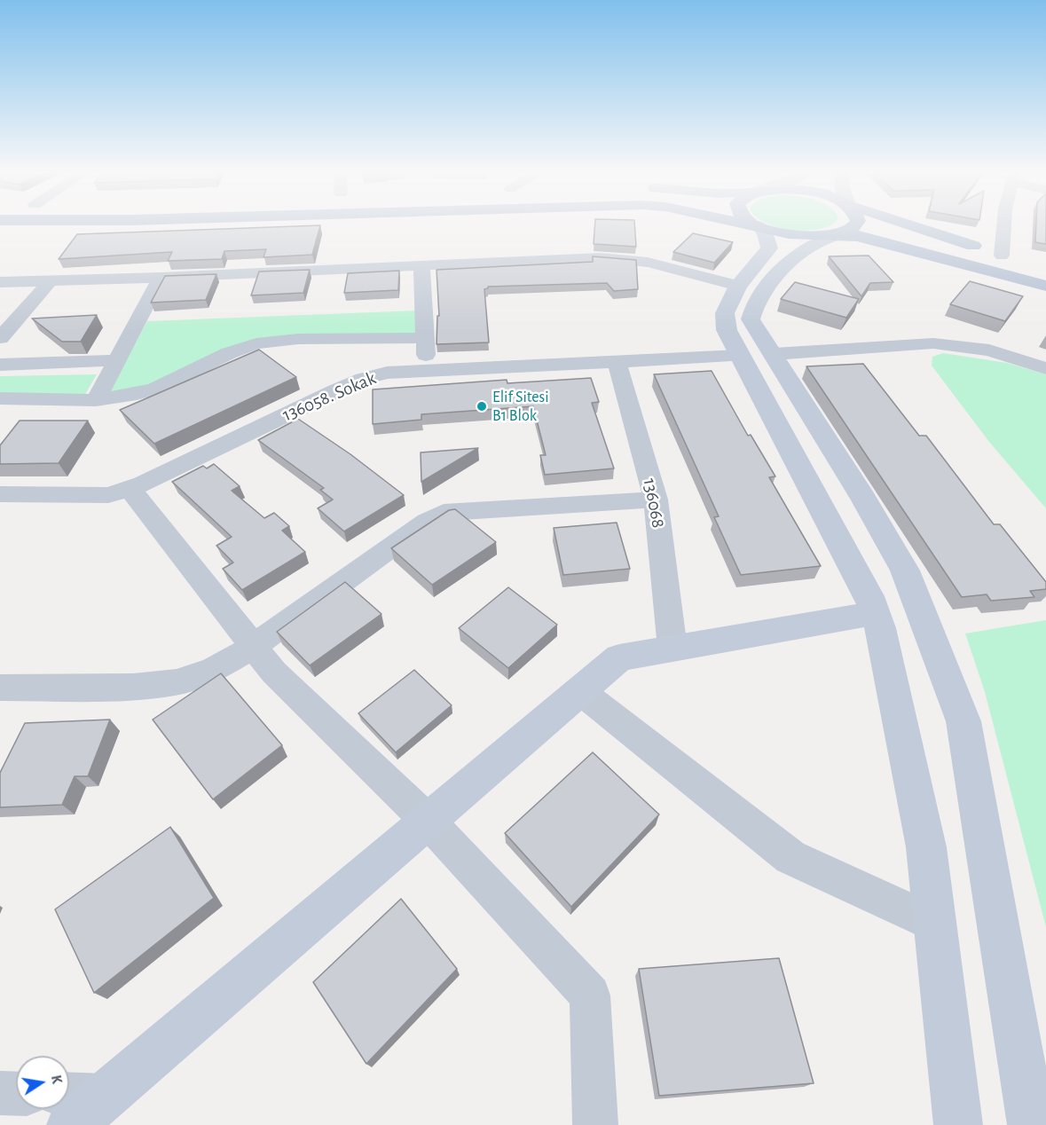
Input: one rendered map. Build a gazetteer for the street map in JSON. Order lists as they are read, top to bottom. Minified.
{"streets":{"street":["136058. Sokak","136068"]},"crossings":[["136058. Sokak","136068"]],"places":["Elif Sitesi B1 Blok"],"north":"right"}
